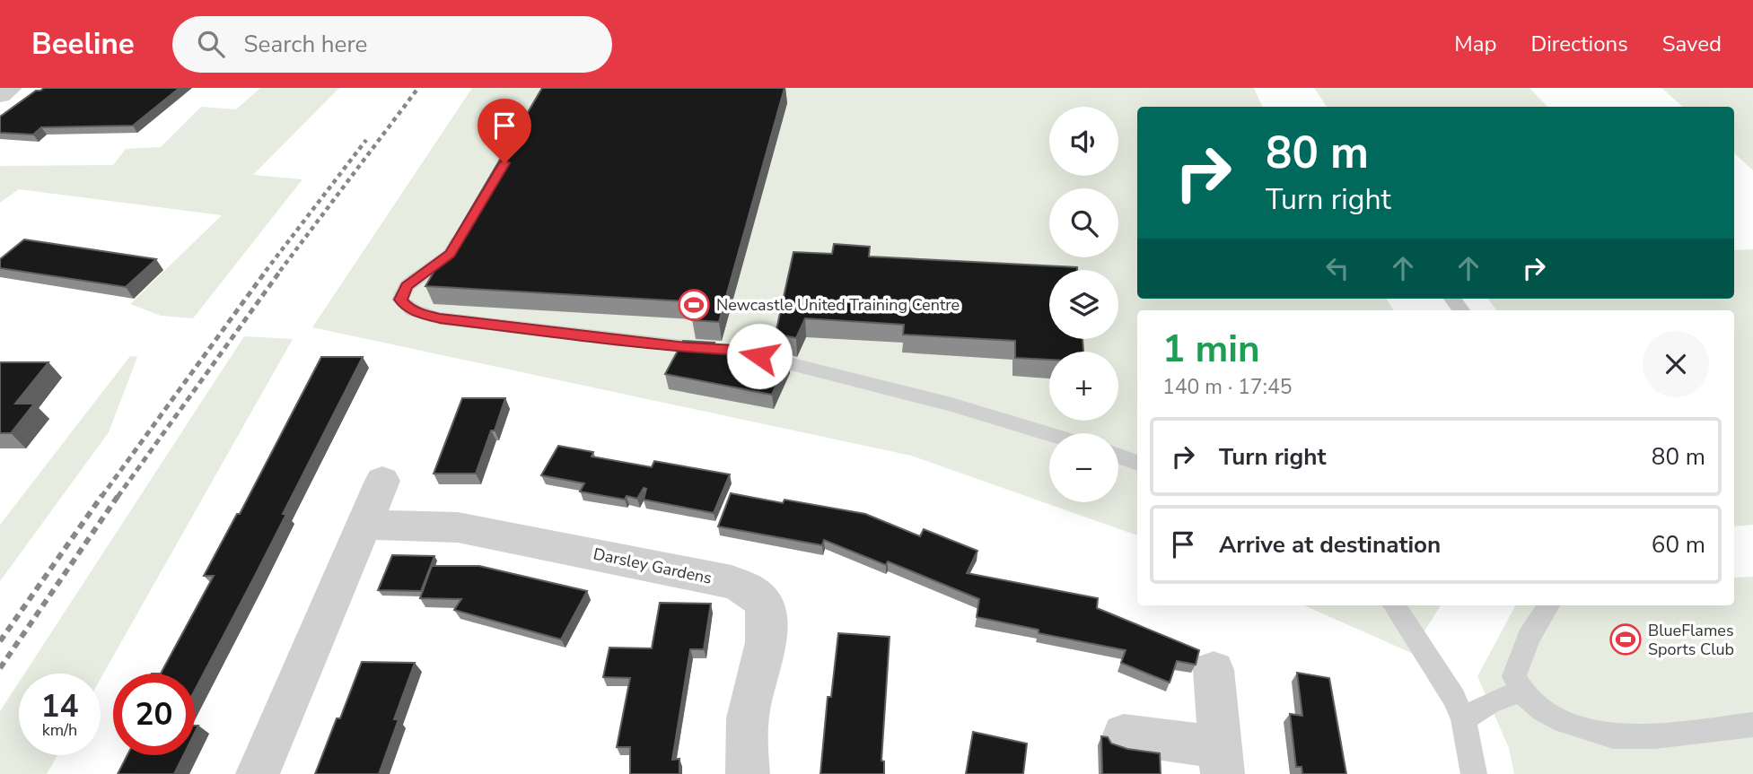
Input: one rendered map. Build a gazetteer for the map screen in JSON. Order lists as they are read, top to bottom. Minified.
{"streets":{"street":["Darsley Gardens"]},"places":{"sports":["Newcastle United Training Centre","BlueFlames Sports Club"]},"page":{"header":"Beeline","search":"Search here","nav":["Map","Directions","Saved"],"map_buttons":["+","−"],"turn":["80 m","Turn right"],"heading":["1 min","140 m · 17:45"],"list":[{"name":"Turn right","value":"80 m"},{"name":"Arrive at destination","value":"60 m"}],"speed":"14 km/h","limit":"20"}}
